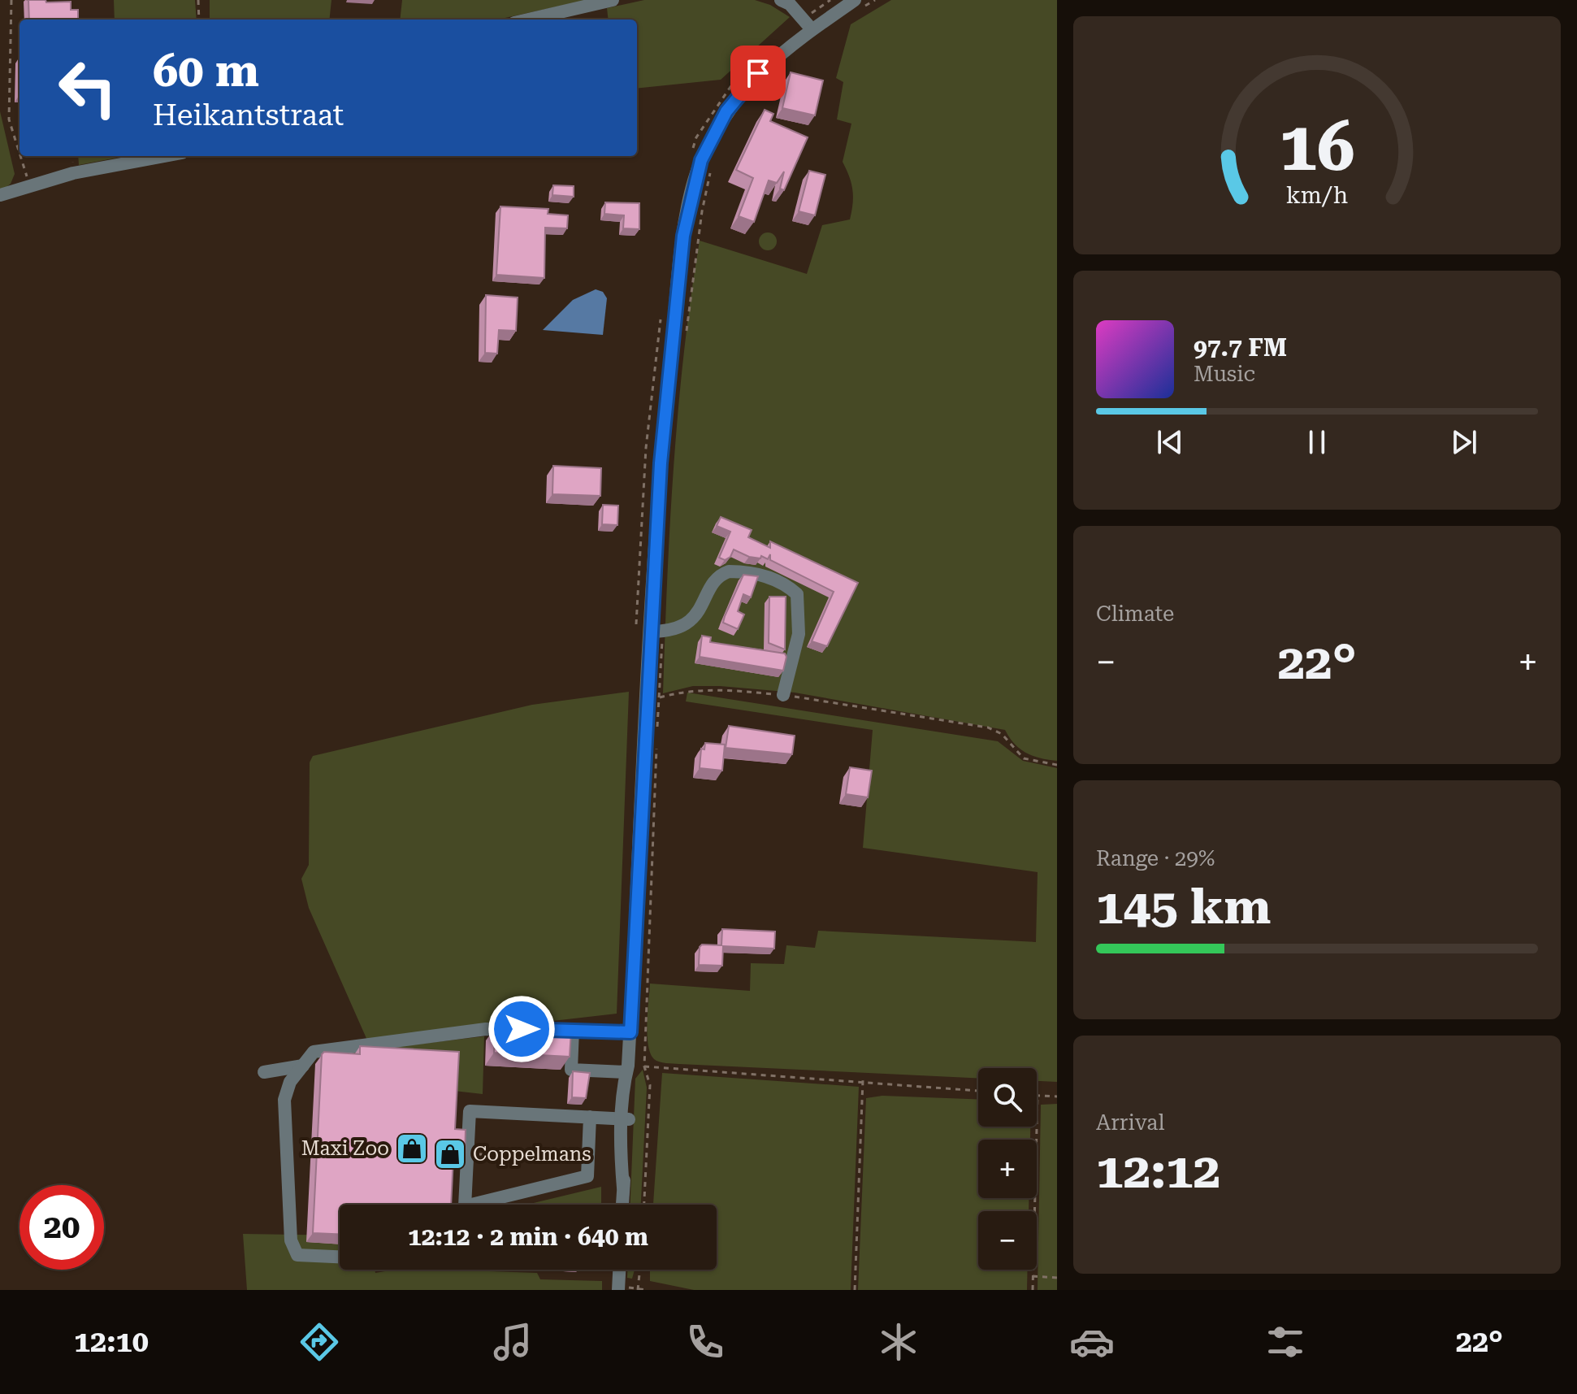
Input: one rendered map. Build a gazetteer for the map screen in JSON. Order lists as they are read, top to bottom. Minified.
{"places":{"shop":["Maxi Zoo","Coppelmans"]},"page":{"turn":["60 m","Heikantstraat"],"song":["97.7 FM","Music"],"tile":["Climate",["Range · 29%","145 km"],["Arrival","12:12"]],"heat":["−","22°","+"],"map_buttons":["+","−"],"limit":"20","trip":"12:12 · 2 min · 640 m","tabs":["12:10","22°"],"gauge":["16","km/h"]}}
